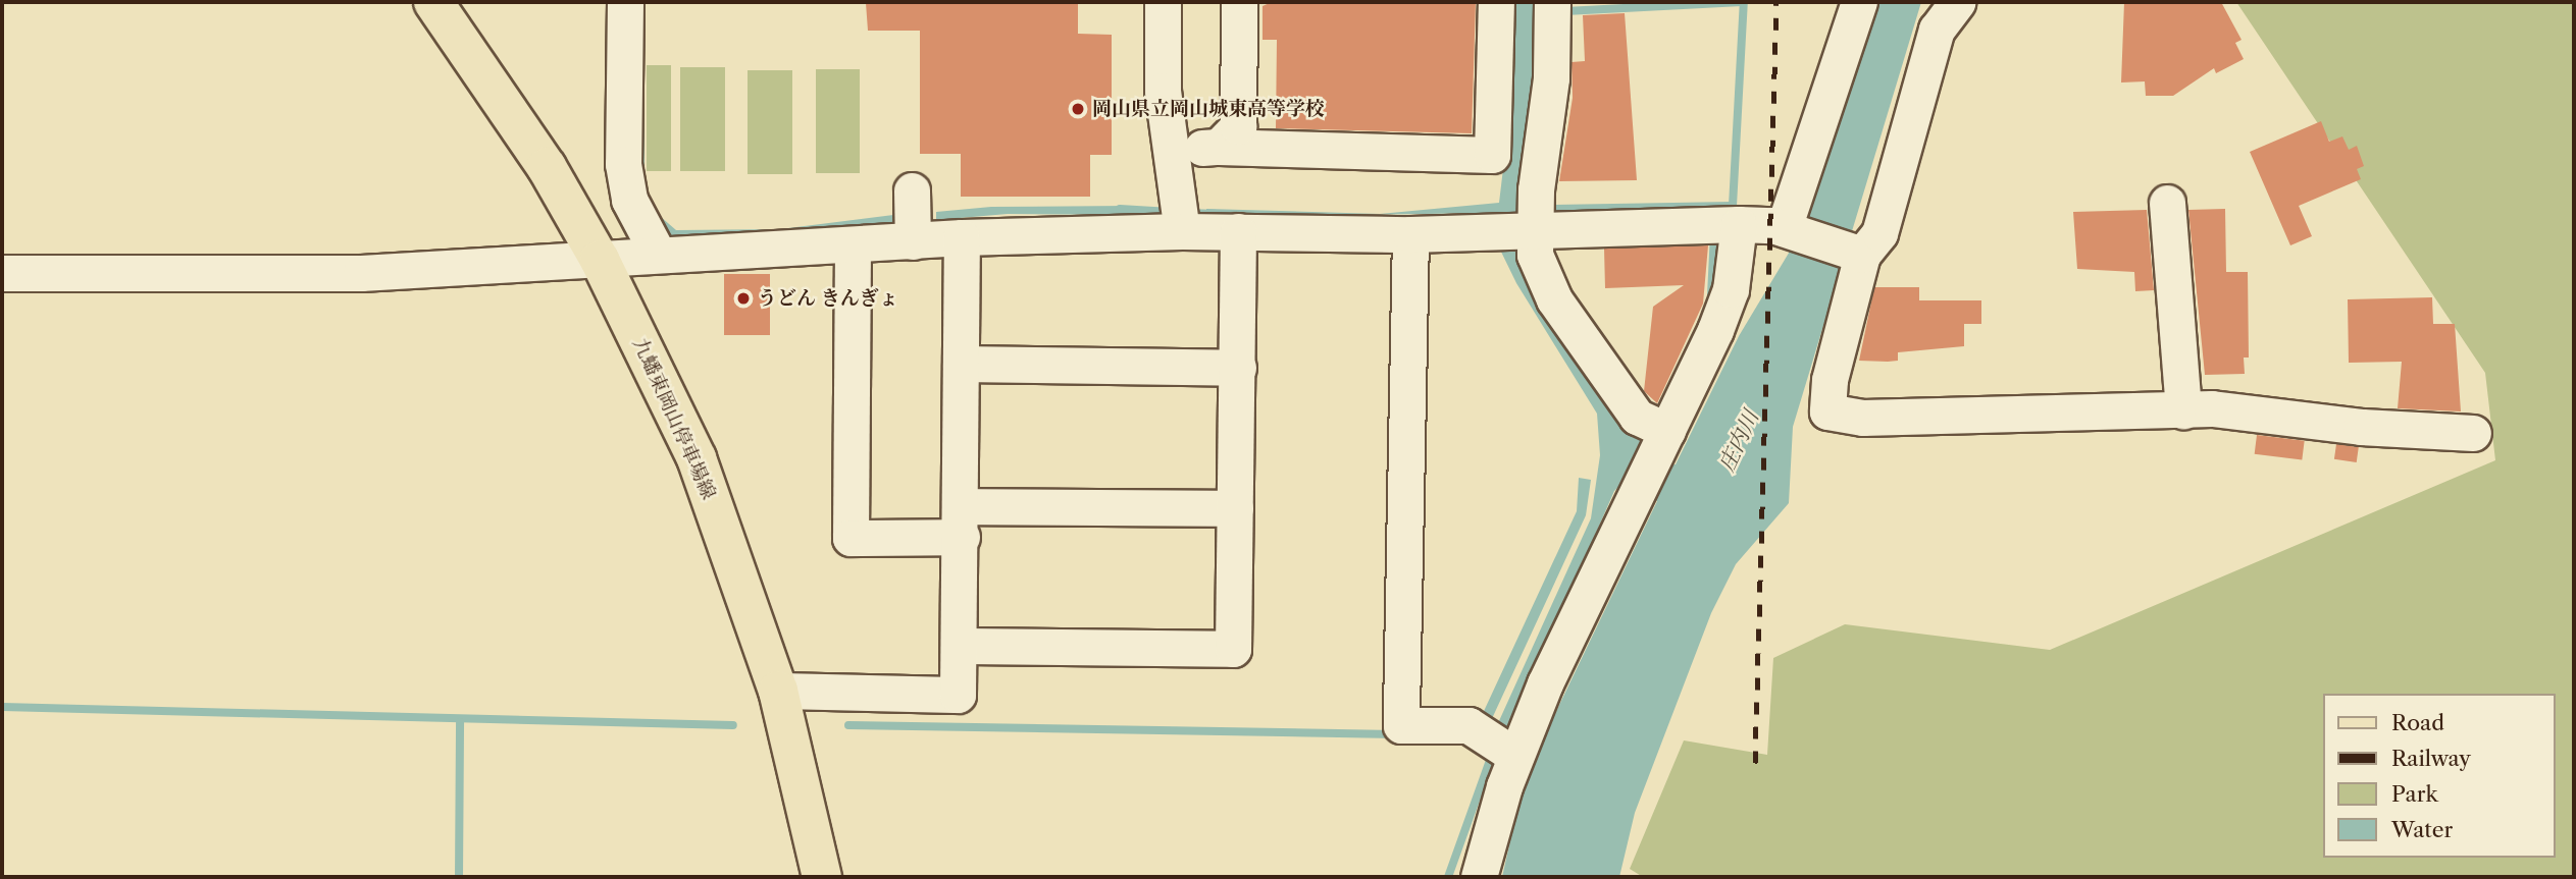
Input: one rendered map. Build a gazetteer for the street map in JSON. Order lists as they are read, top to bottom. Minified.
{"streets":{"main road":["九蟠東岡山停車場線"]},"water":["庄内川"],"places":["岡山県立岡山城東高等学校","うどん きんぎょ"],"legend":["Road","Railway","Park","Water"]}
